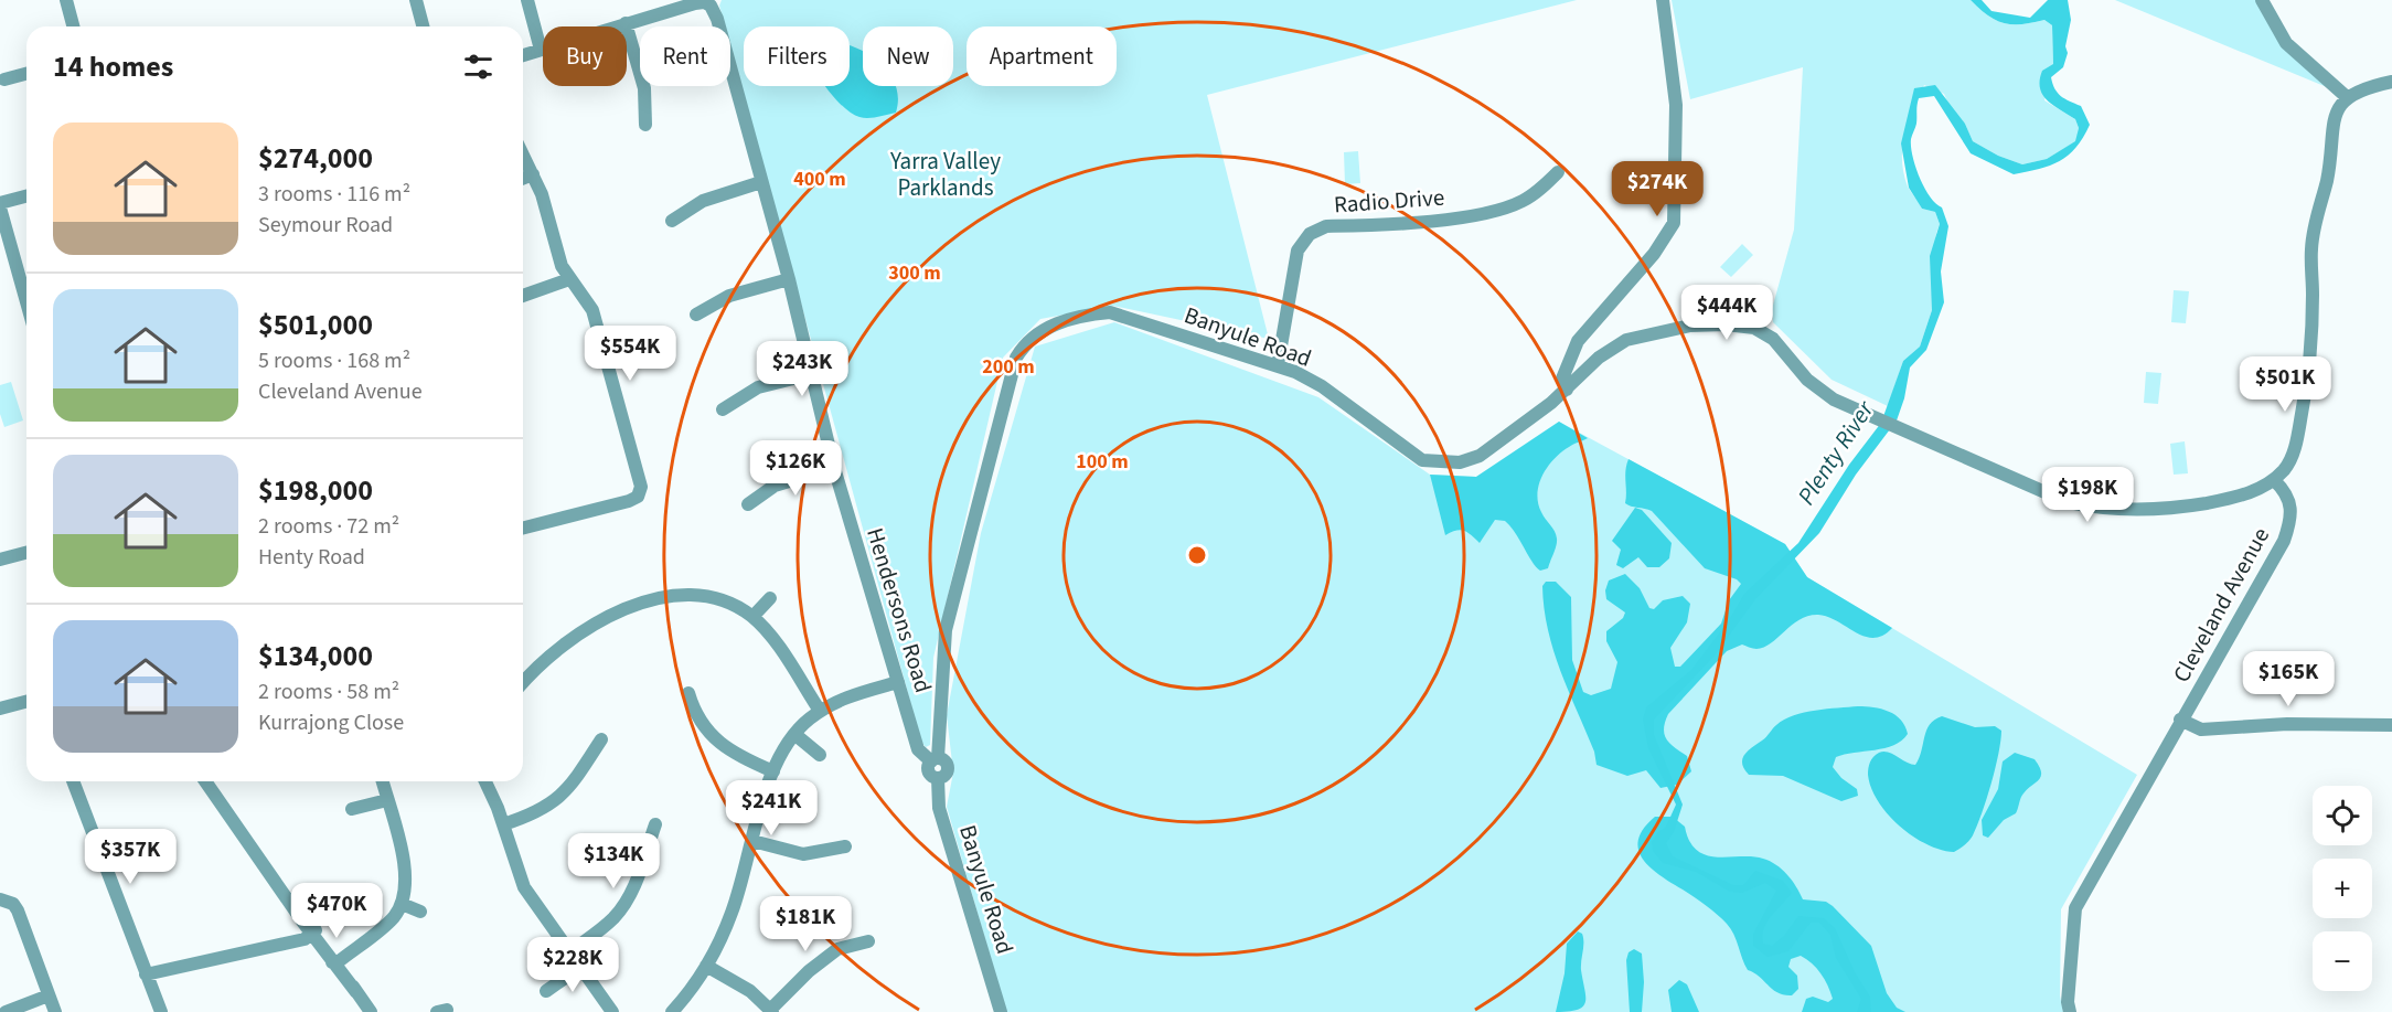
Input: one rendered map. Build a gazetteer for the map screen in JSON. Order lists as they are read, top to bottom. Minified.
{"streets":{"street":["Radio Drive","Banyule Road","Cleveland Avenue","Hendersons Road"]},"crossings":[["Radio Drive","Banyule Road"],["Banyule Road","Cleveland Avenue"],["Banyule Road","Hendersons Road"]],"water":["Plenty River"],"parks":["Yarra Valley Parklands"],"page":{"chip":["Buy","Rent","Filters","New","Apartment"],"heading":"14 homes","list":[{"name":"$274,000","note":"3 rooms · 116 m² · Seymour Road"},{"name":"$501,000","note":"5 rooms · 168 m² · Cleveland Avenue"},{"name":"$198,000","note":"2 rooms · 72 m² · Henty Road"},{"name":"$134,000","note":"2 rooms · 58 m² · Kurrajong Close"}],"price":["$274K","$444K","$554K","$243K","$501K","$126K","$198K","$165K","$241K","$357K","$134K","$470K","$181K","$228K"],"map_buttons":["+","−"]},"rings":["400 m","300 m","200 m","100 m"]}
